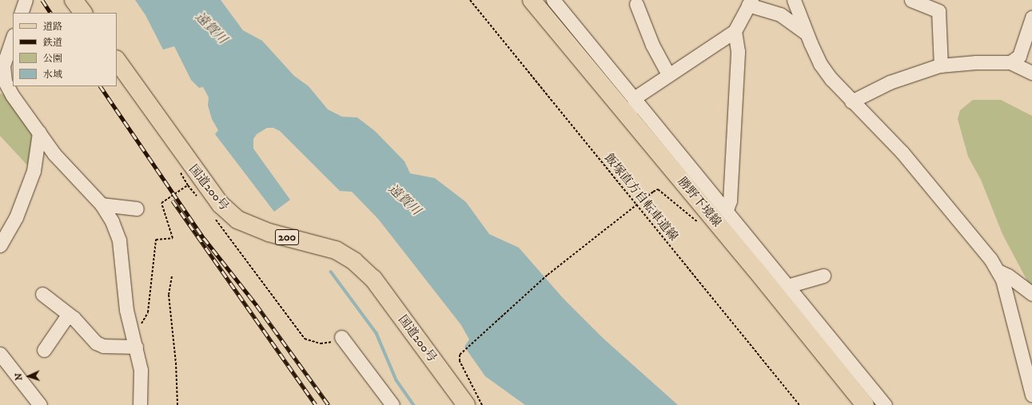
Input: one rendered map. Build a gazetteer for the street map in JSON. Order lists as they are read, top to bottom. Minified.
{"streets":{"main road":["国道200号","勝野下境線","200"],"path":["飯塚直方自転車道線"]},"water":["遠賀川"],"legend":["道路","鉄道","公園","水域"],"north":"left"}
